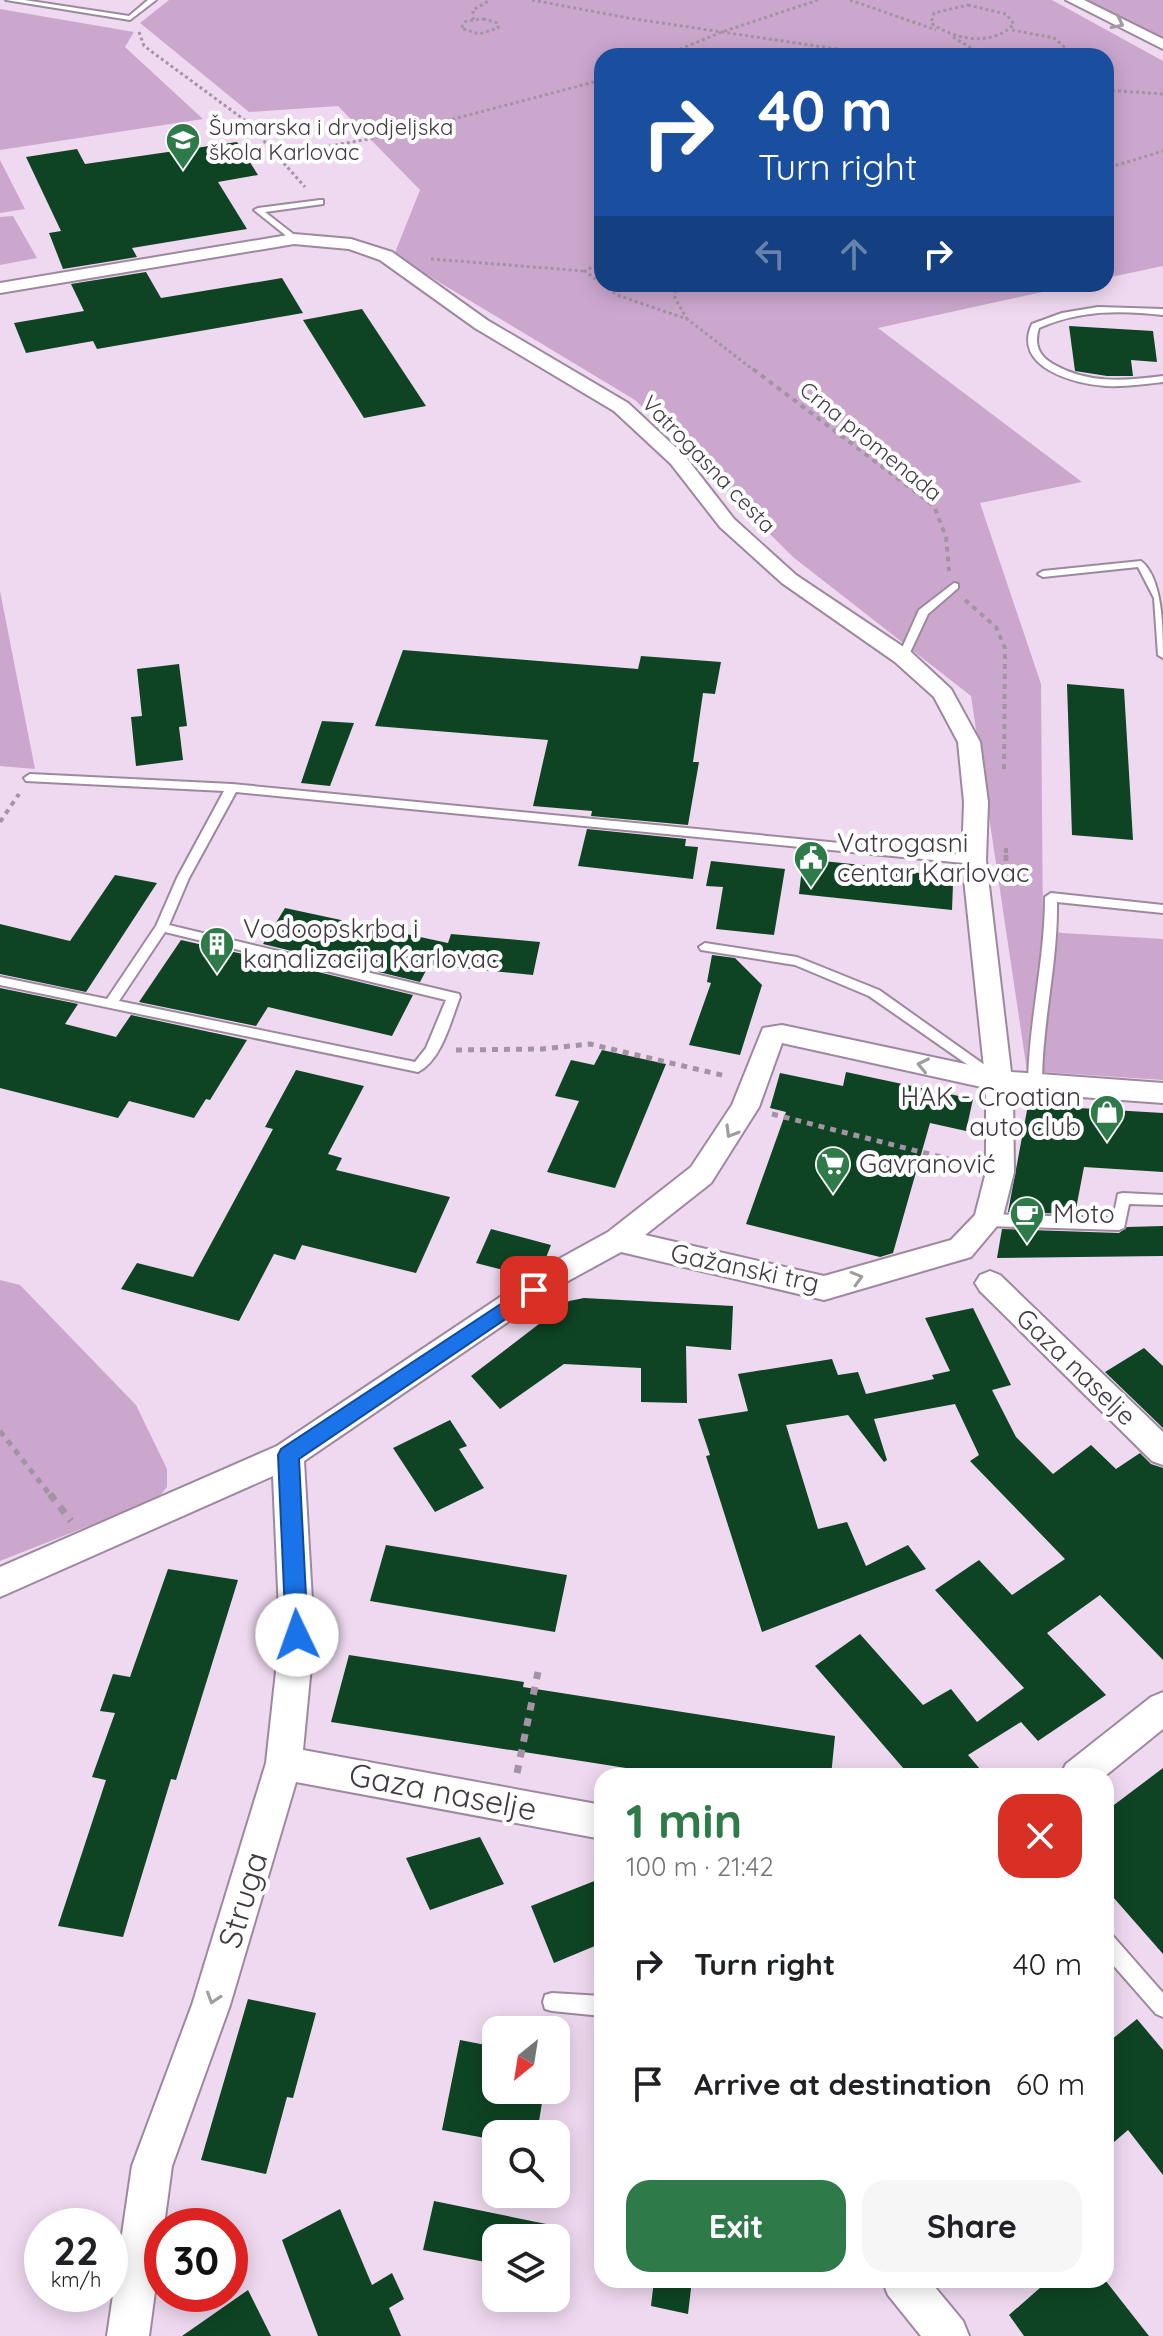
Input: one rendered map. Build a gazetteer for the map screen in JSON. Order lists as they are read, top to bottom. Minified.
{"streets":{"street":["Vatrogasna cesta","Gažanski trg","Gaza naselje","Struga"],"path":["Crna promenada"]},"crossings":[["Vatrogasna cesta","Gažanski trg"],["Gaza naselje","Struga"]],"one_way":["Struga"],"places":{"school or university":["Šumarska i drvodjeljska škola Karlovac"],"public building":["Vatrogasni centar Karlovac"],"building":["Vodoopskrba i kanalizacija Karlovac"],"shop":["HAK - Croatian auto club"],"supermarket":["Gavranović"],"cafe":["Moto"]},"north":"bottom left","page":{"turn":["40 m","Turn right"],"heading":["1 min","100 m · 21:42"],"list":[{"name":"Turn right","value":"40 m"},{"name":"Arrive at destination","value":"60 m"}],"buttons":["Exit","Share"],"speed":"22 km/h","limit":"30"}}
